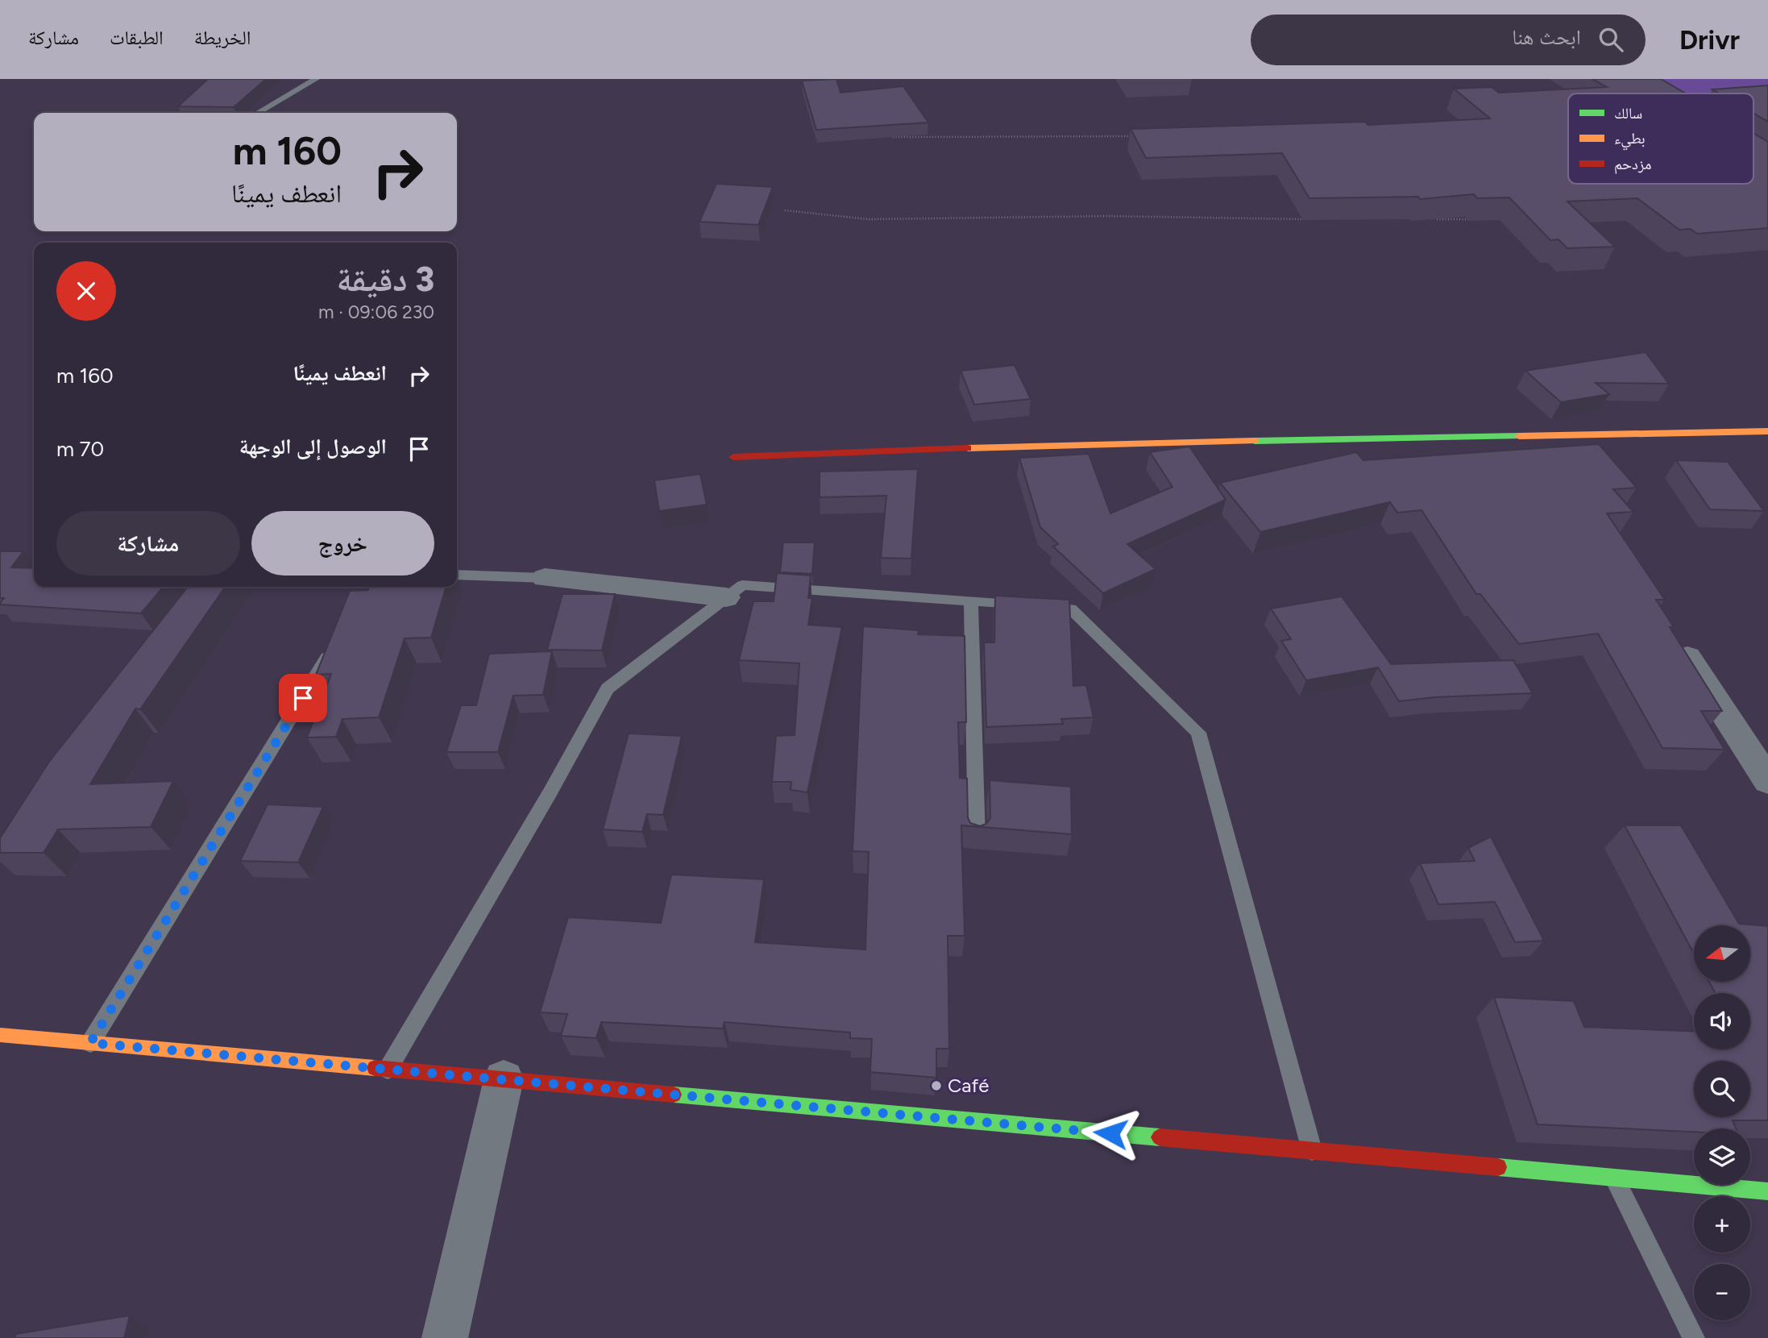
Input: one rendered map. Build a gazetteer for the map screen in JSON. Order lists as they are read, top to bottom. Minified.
{"places":["Café"],"legend":["سالك","بطيء","مزدحم"],"north":"left","page":{"header":"Drivr","search":"ابحث هنا","nav":["الخريطة","الطبقات","مشاركة"],"turn":["160 m","انعطف يمينًا"],"heading":["3 دقيقة","230 m · 09:06"],"list":[{"name":"انعطف يمينًا","value":"160 m"},{"name":"الوصول إلى الوجهة","value":"70 m"}],"buttons":["خروج","مشاركة"],"map_buttons":["+","−"]}}
